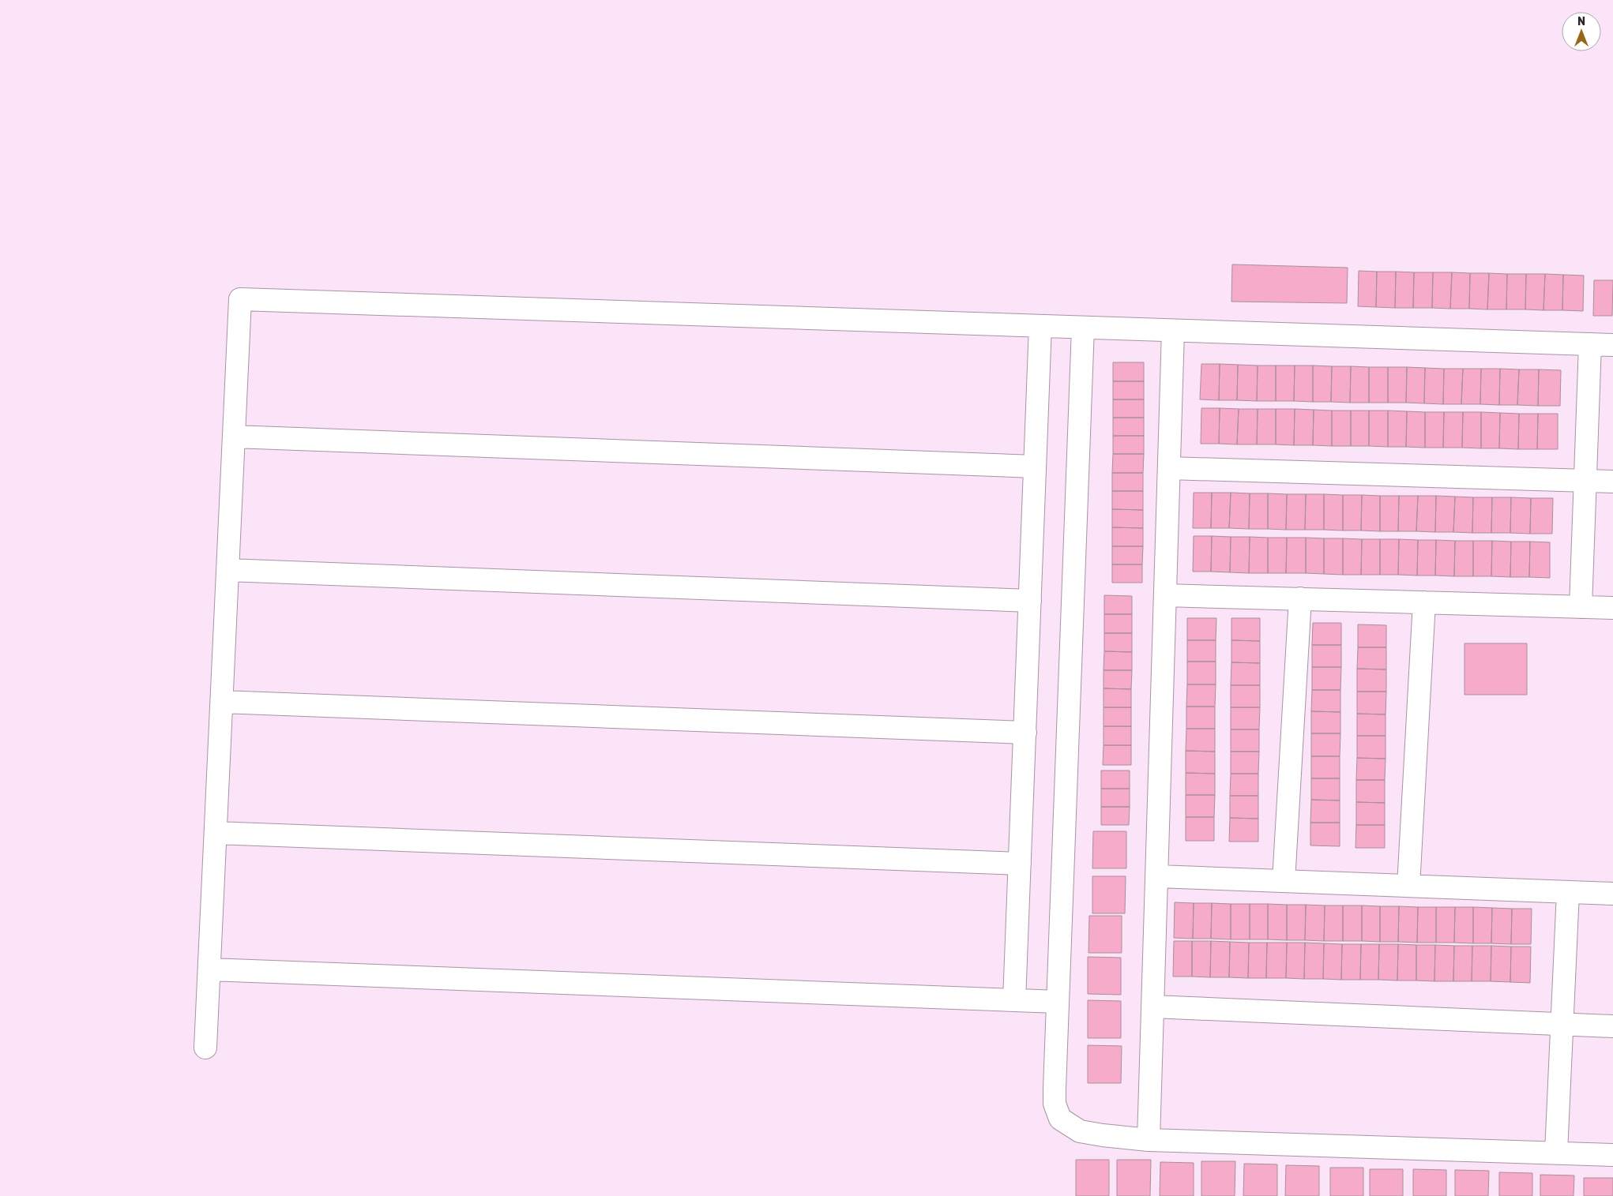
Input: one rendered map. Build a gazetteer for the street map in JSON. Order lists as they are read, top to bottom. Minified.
{"north":"top"}
